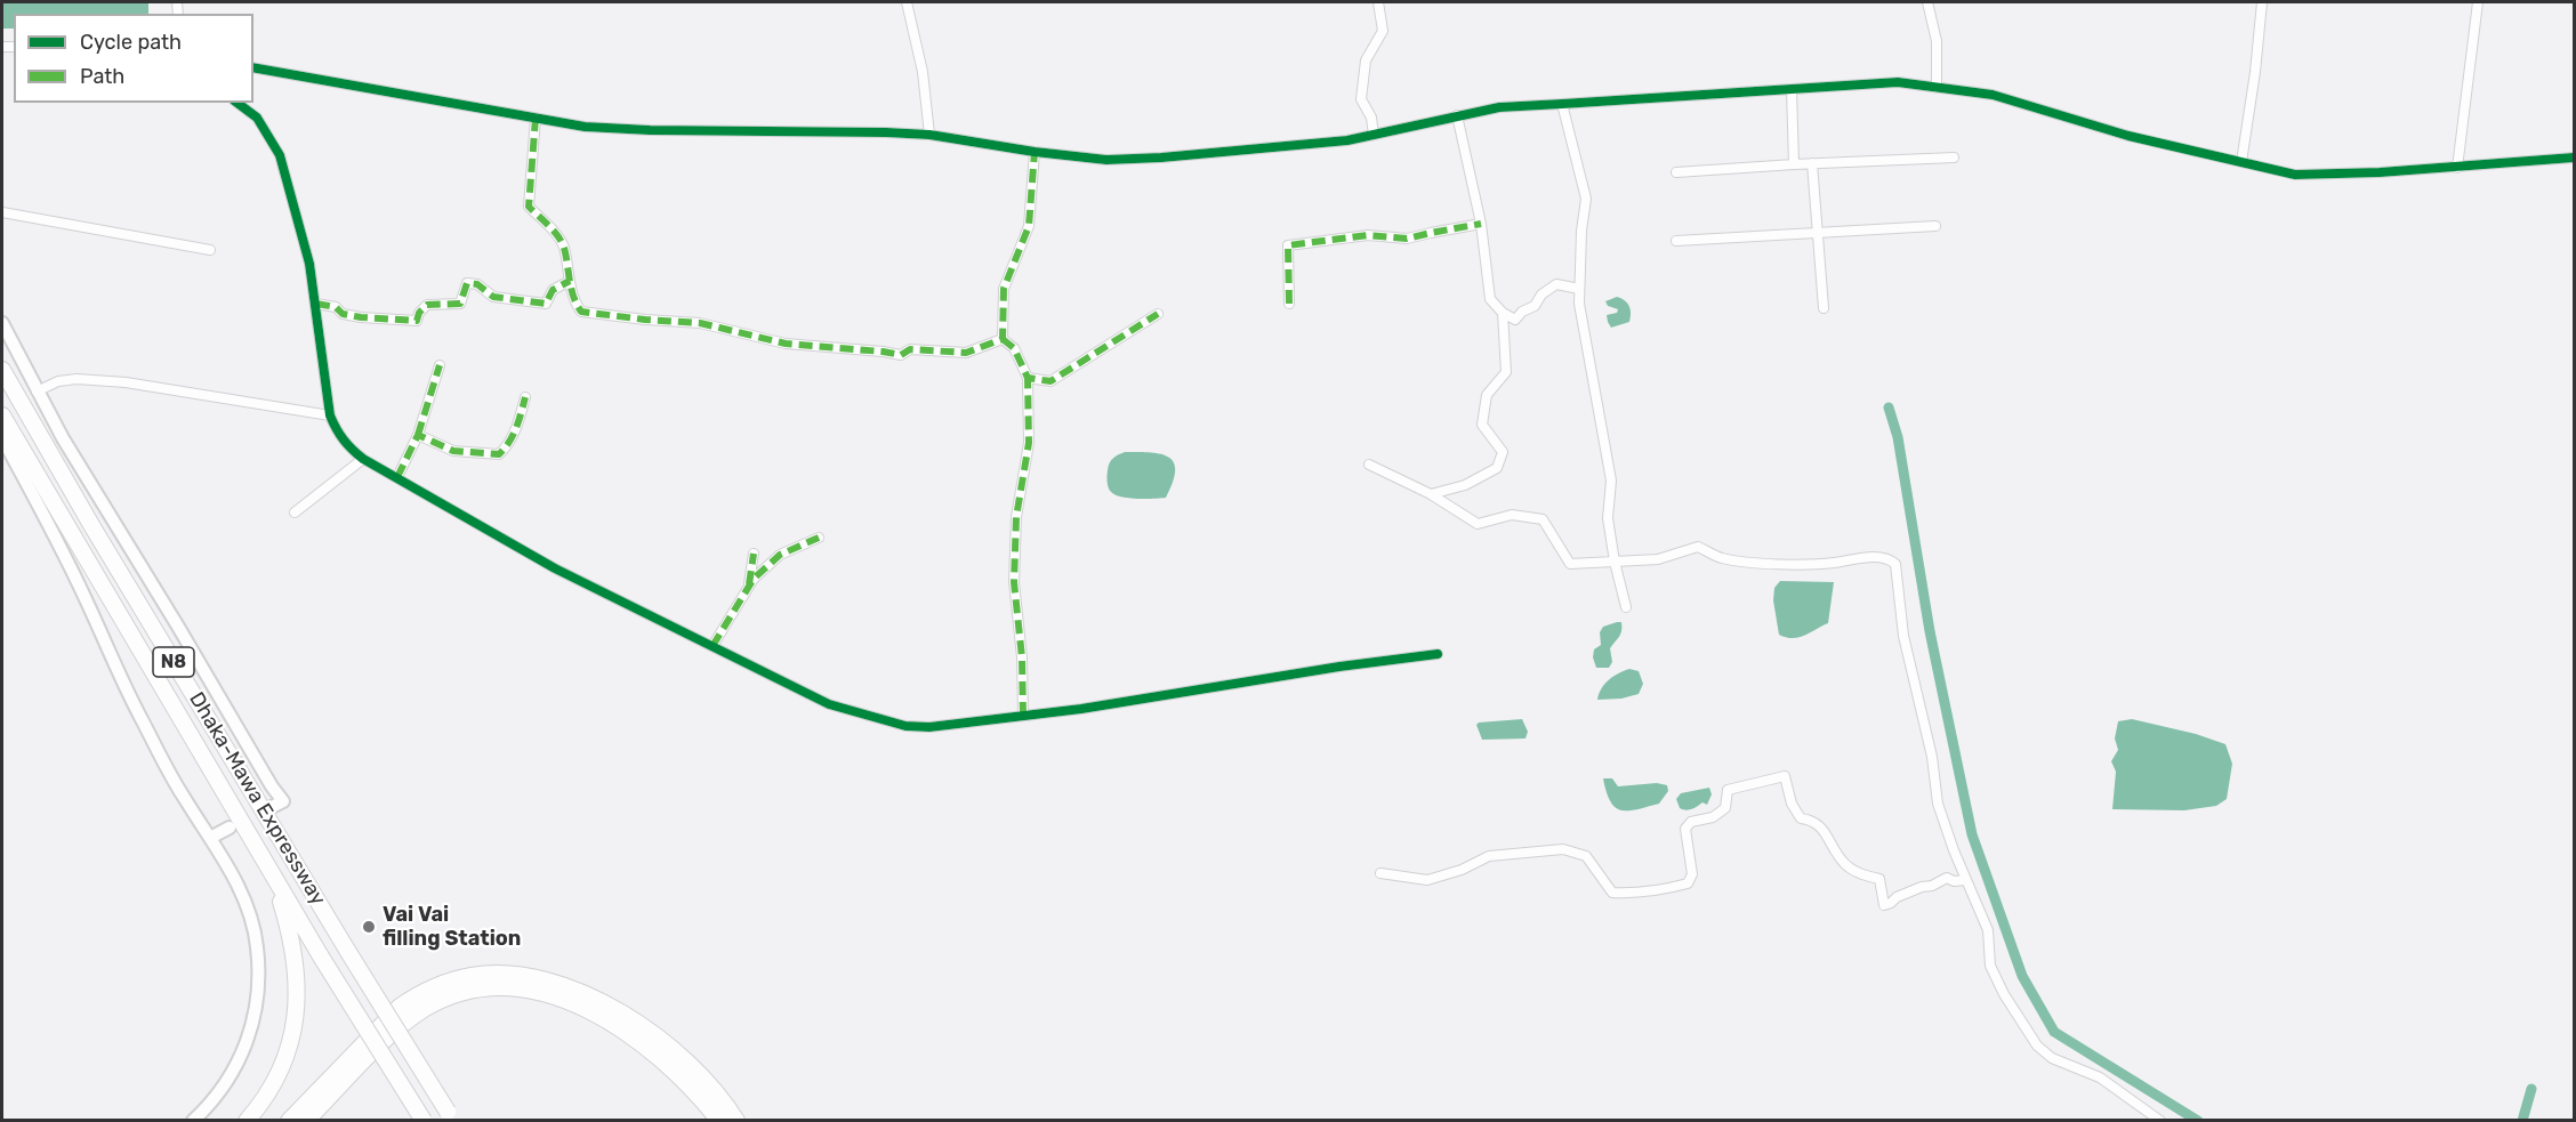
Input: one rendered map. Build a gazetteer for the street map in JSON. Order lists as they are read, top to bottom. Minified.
{"streets":{"highway":["N8","Dhaka-Mawa Expressway"]},"places":["Vai Vai filling Station"],"legend":["Cycle path","Path"]}
